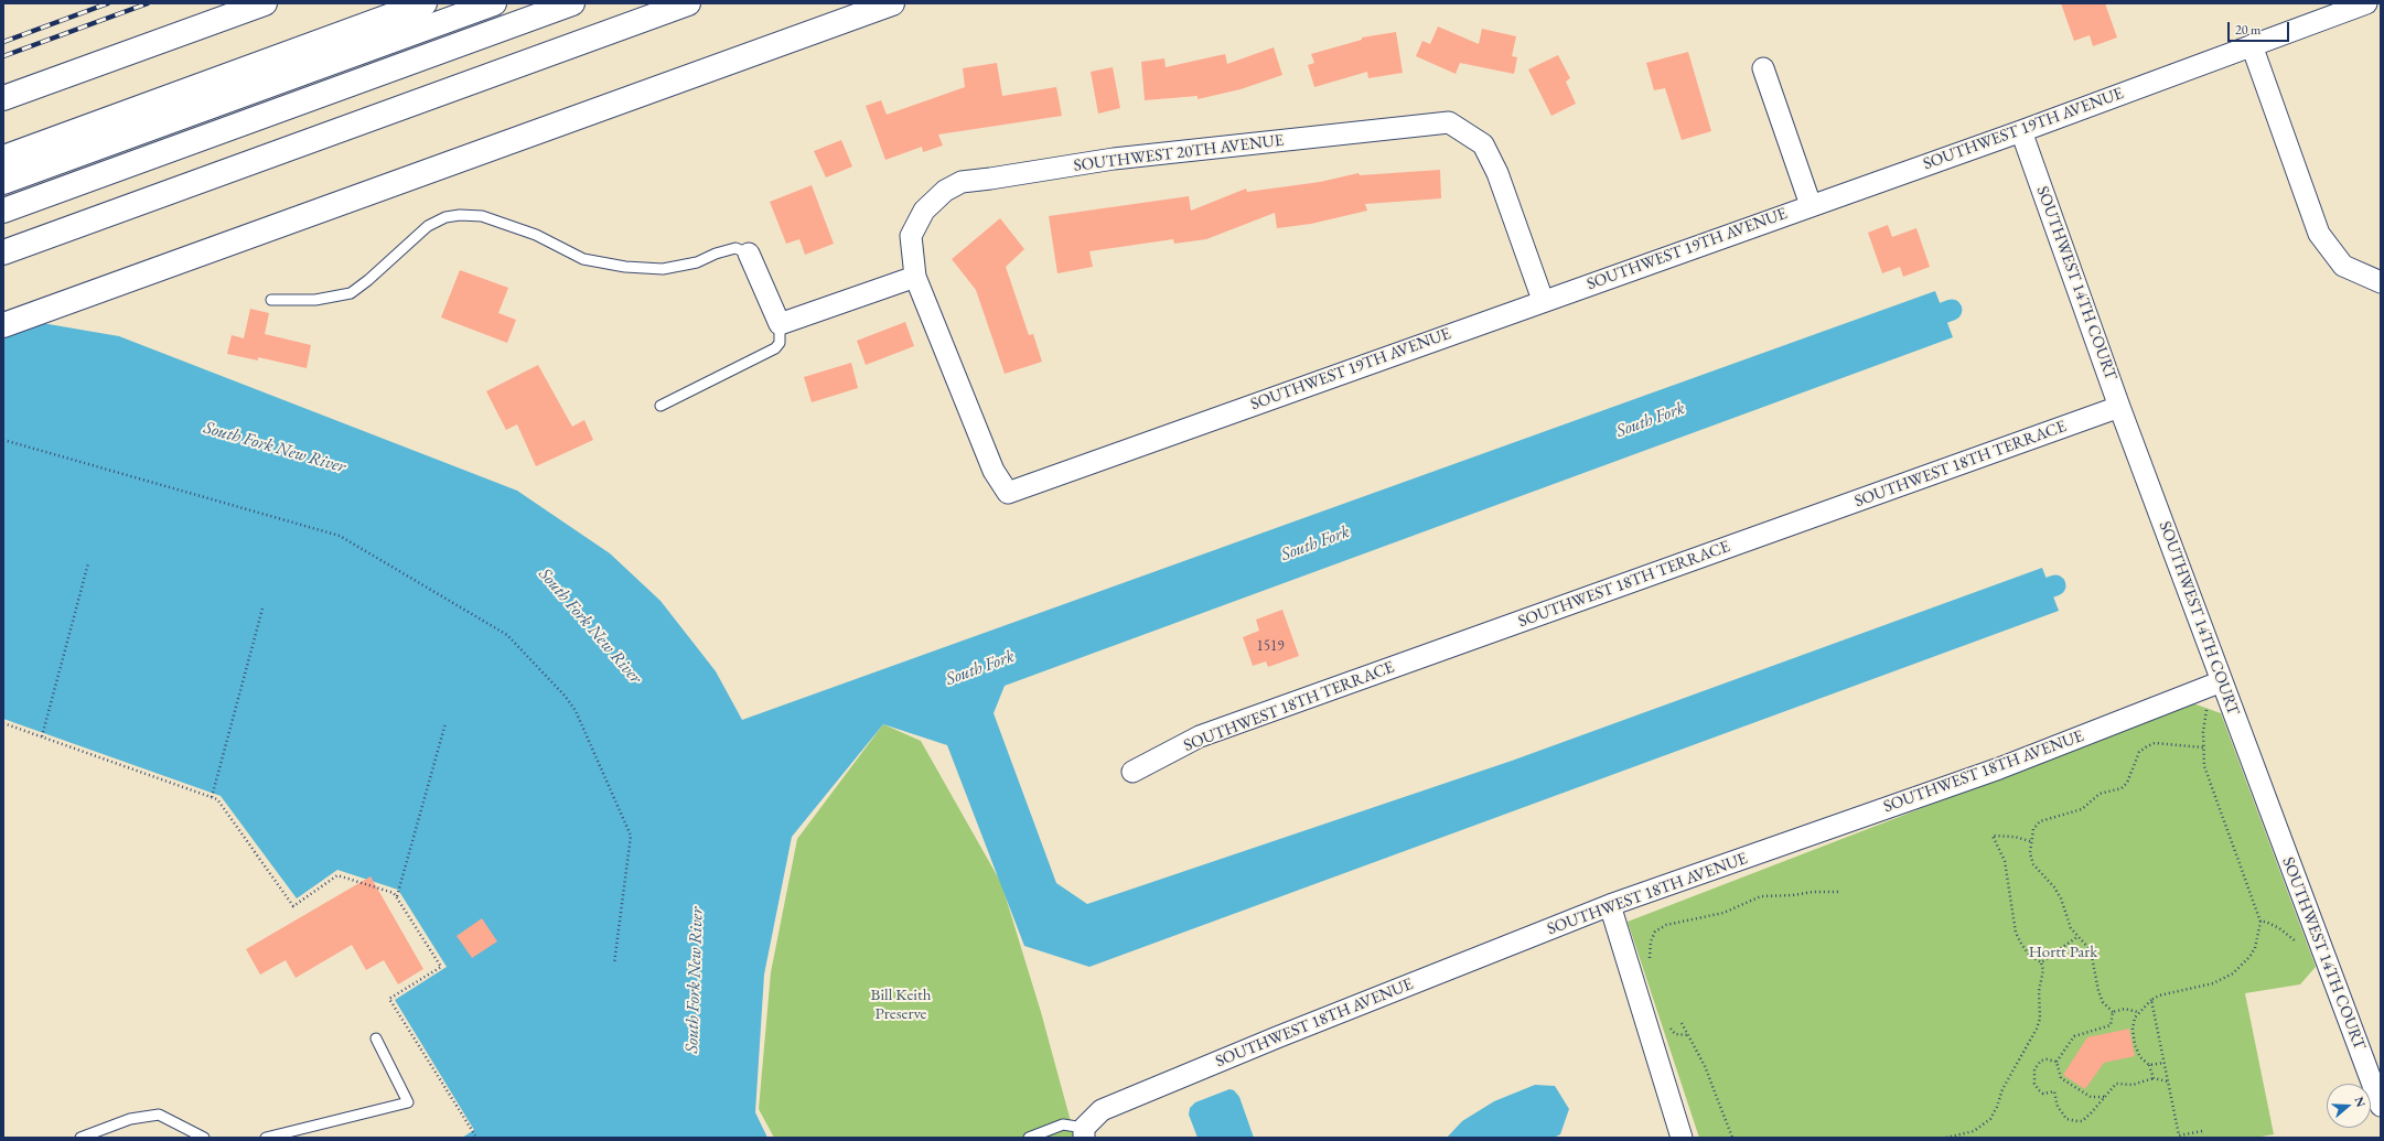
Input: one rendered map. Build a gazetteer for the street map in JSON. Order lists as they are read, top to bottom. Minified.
{"streets":{"street":["SOUTHWEST 19TH AVENUE","SOUTHWEST 20TH AVENUE","SOUTHWEST 14TH COURT","SOUTHWEST 18TH TERRACE","SOUTHWEST 18TH AVENUE"]},"crossings":[["SOUTHWEST 19TH AVENUE","SOUTHWEST 20TH AVENUE"],["SOUTHWEST 19TH AVENUE","SOUTHWEST 14TH COURT"],["SOUTHWEST 14TH COURT","SOUTHWEST 18TH TERRACE"],["SOUTHWEST 14TH COURT","SOUTHWEST 18TH AVENUE"]],"water":["South Fork","South Fork New River"],"parks":["Hortt Park","Bill Keith Preserve"],"house_numbers":["1519"],"scale_bar":"20 m","north":"right"}
